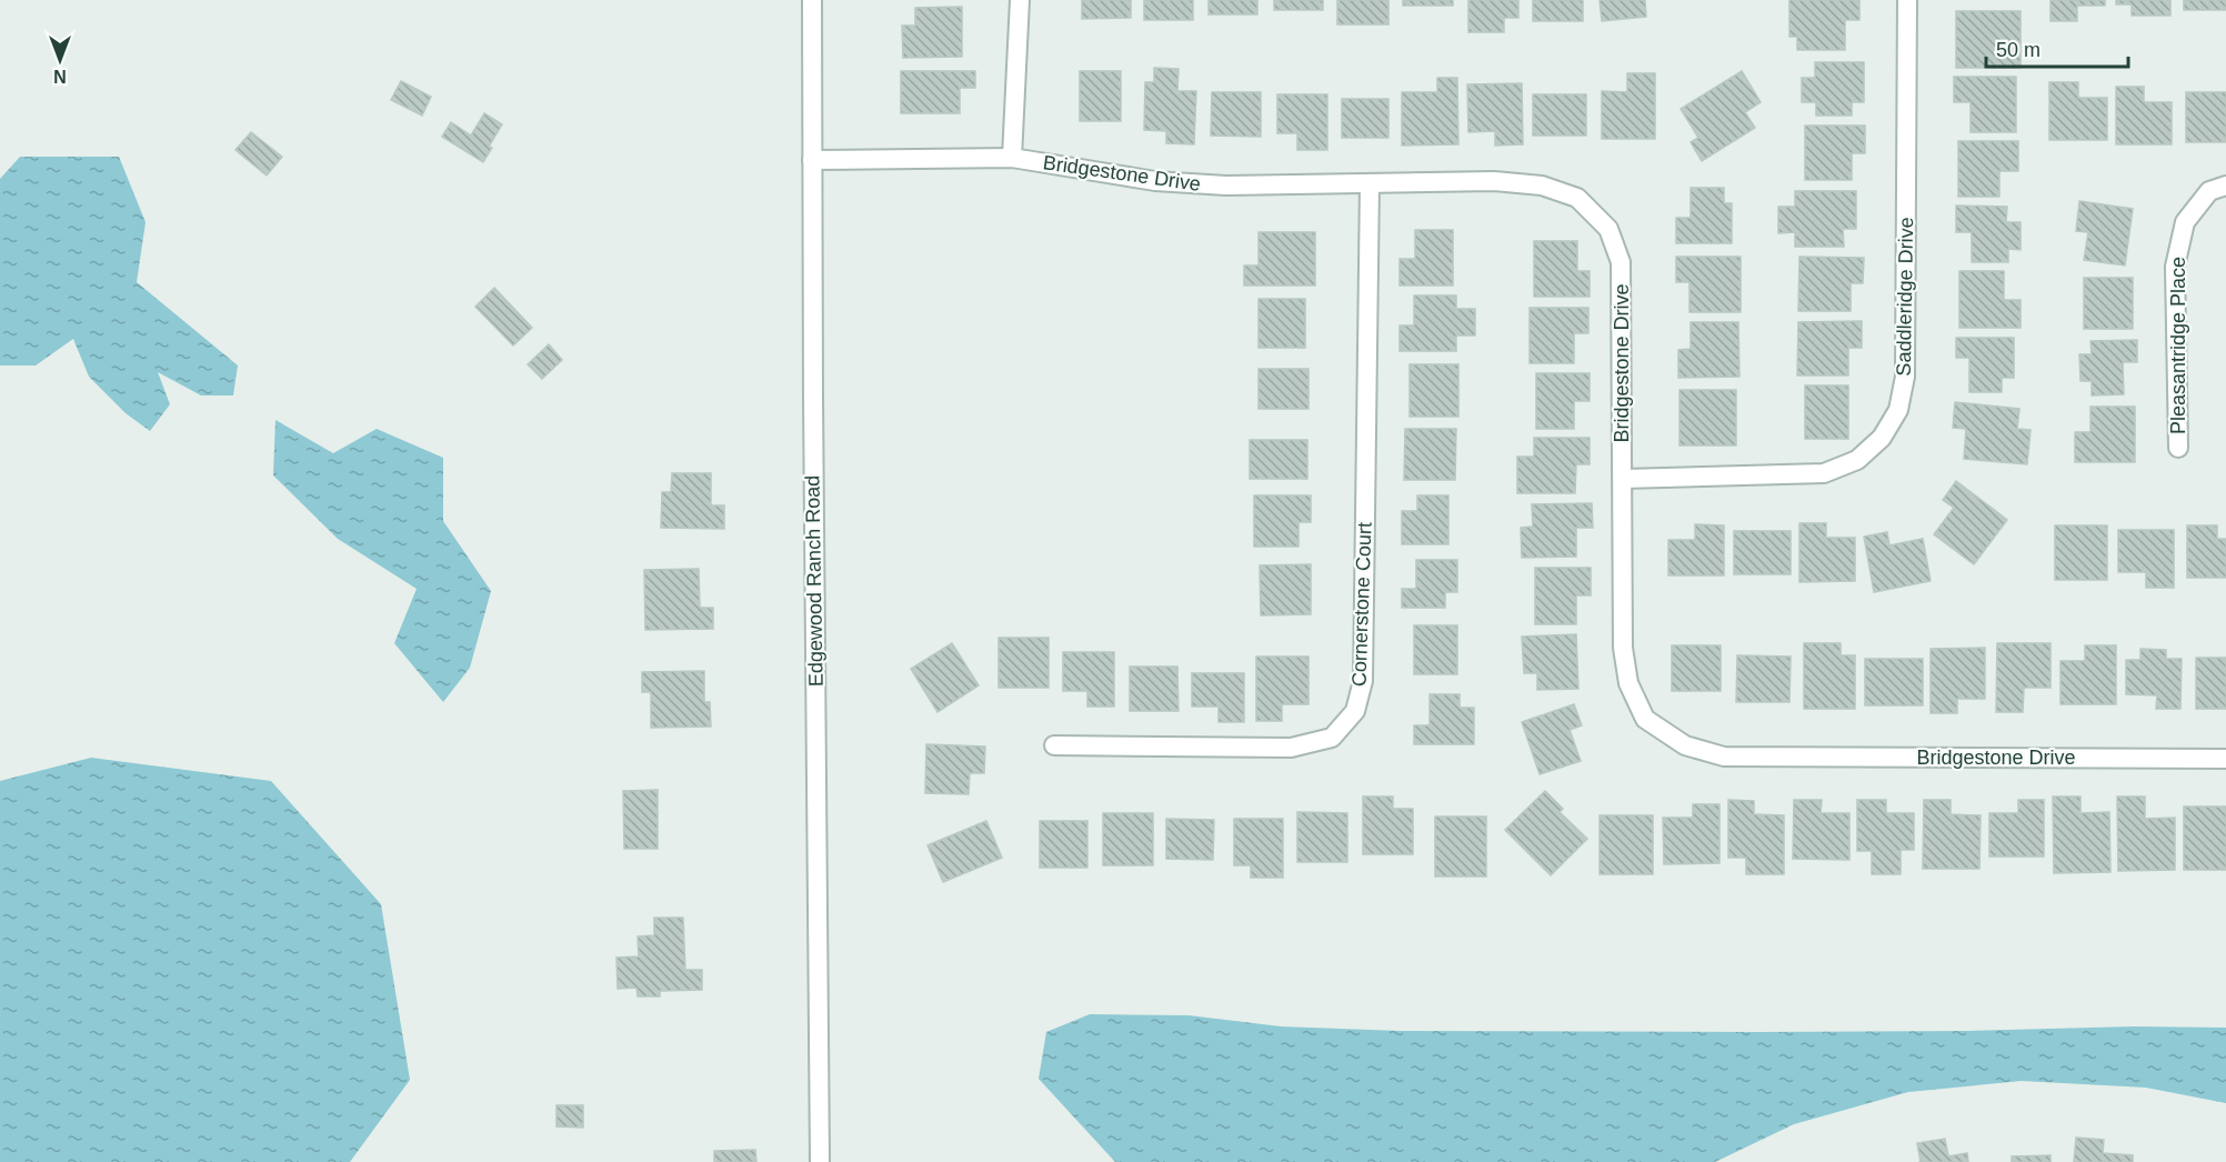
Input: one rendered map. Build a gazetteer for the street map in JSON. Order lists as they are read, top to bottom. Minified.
{"streets":{"street":["Bridgestone Drive","Saddleridge Drive","Pleasantridge Place","Edgewood Ranch Road","Cornerstone Court"]},"crossings":[["Bridgestone Drive","Saddleridge Drive"],["Bridgestone Drive","Edgewood Ranch Road"],["Bridgestone Drive","Cornerstone Court"]],"scale_bar":"50 m","north":"bottom"}
